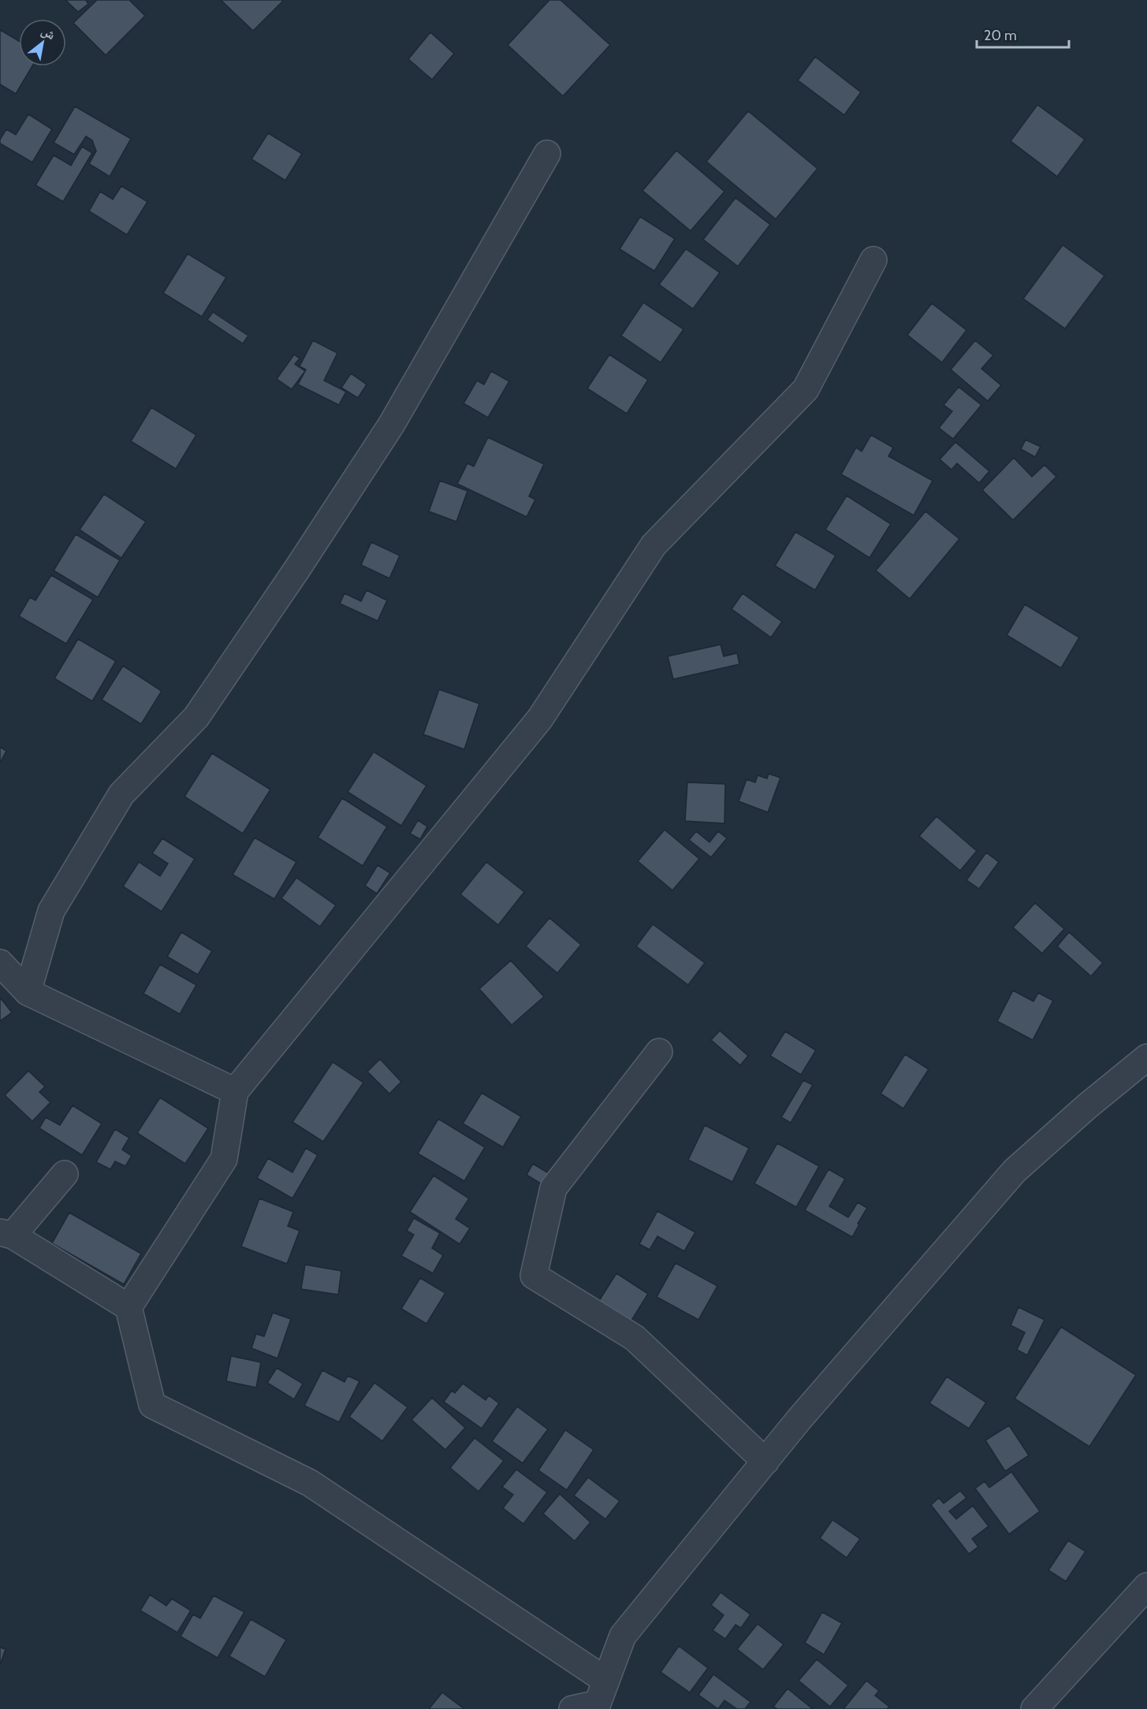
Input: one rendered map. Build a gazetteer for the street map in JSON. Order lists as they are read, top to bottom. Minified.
{"scale_bar":"20 m","north":"top right"}
